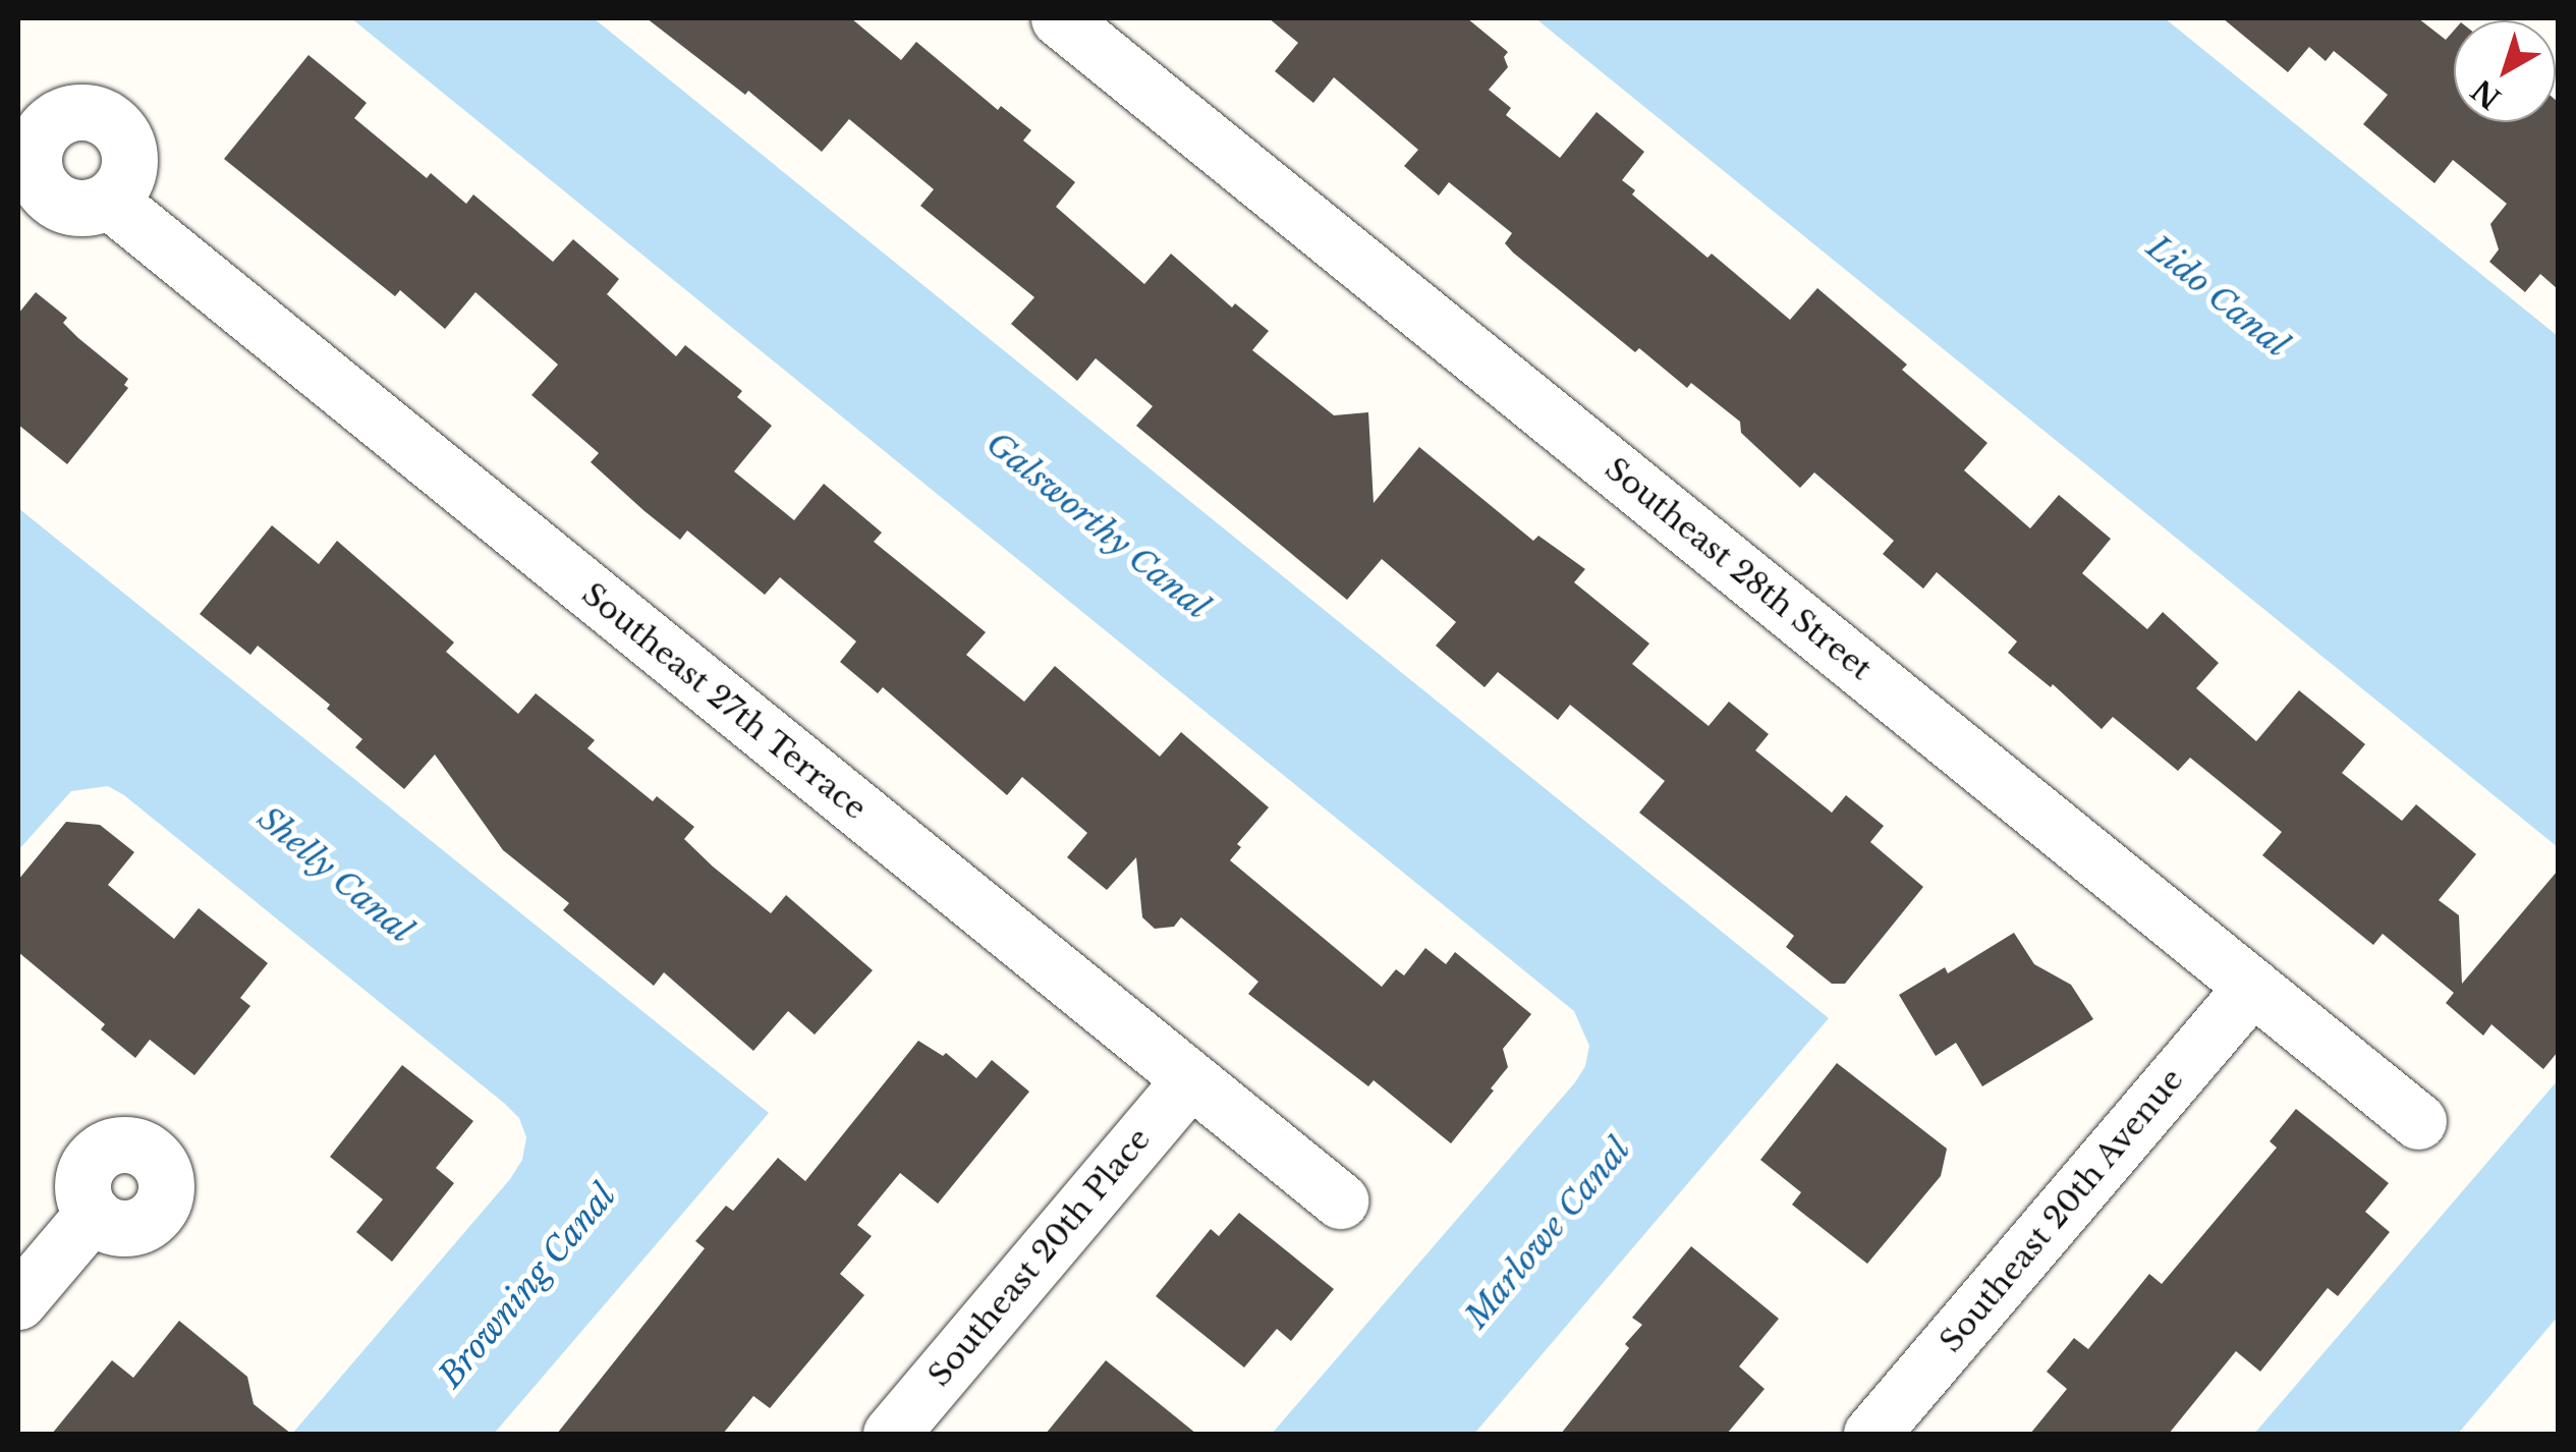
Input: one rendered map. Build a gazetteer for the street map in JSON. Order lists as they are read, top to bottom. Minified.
{"streets":{"street":["Southeast 28th Street","Southeast 27th Terrace","Southeast 20th Avenue","Southeast 20th Place"]},"crossings":[["Southeast 28th Street","Southeast 20th Avenue"],["Southeast 27th Terrace","Southeast 20th Place"]],"water":["Lido Canal","Galsworthy Canal","Shelly Canal","Marlowe Canal","Browning Canal"],"north":"bottom left"}
